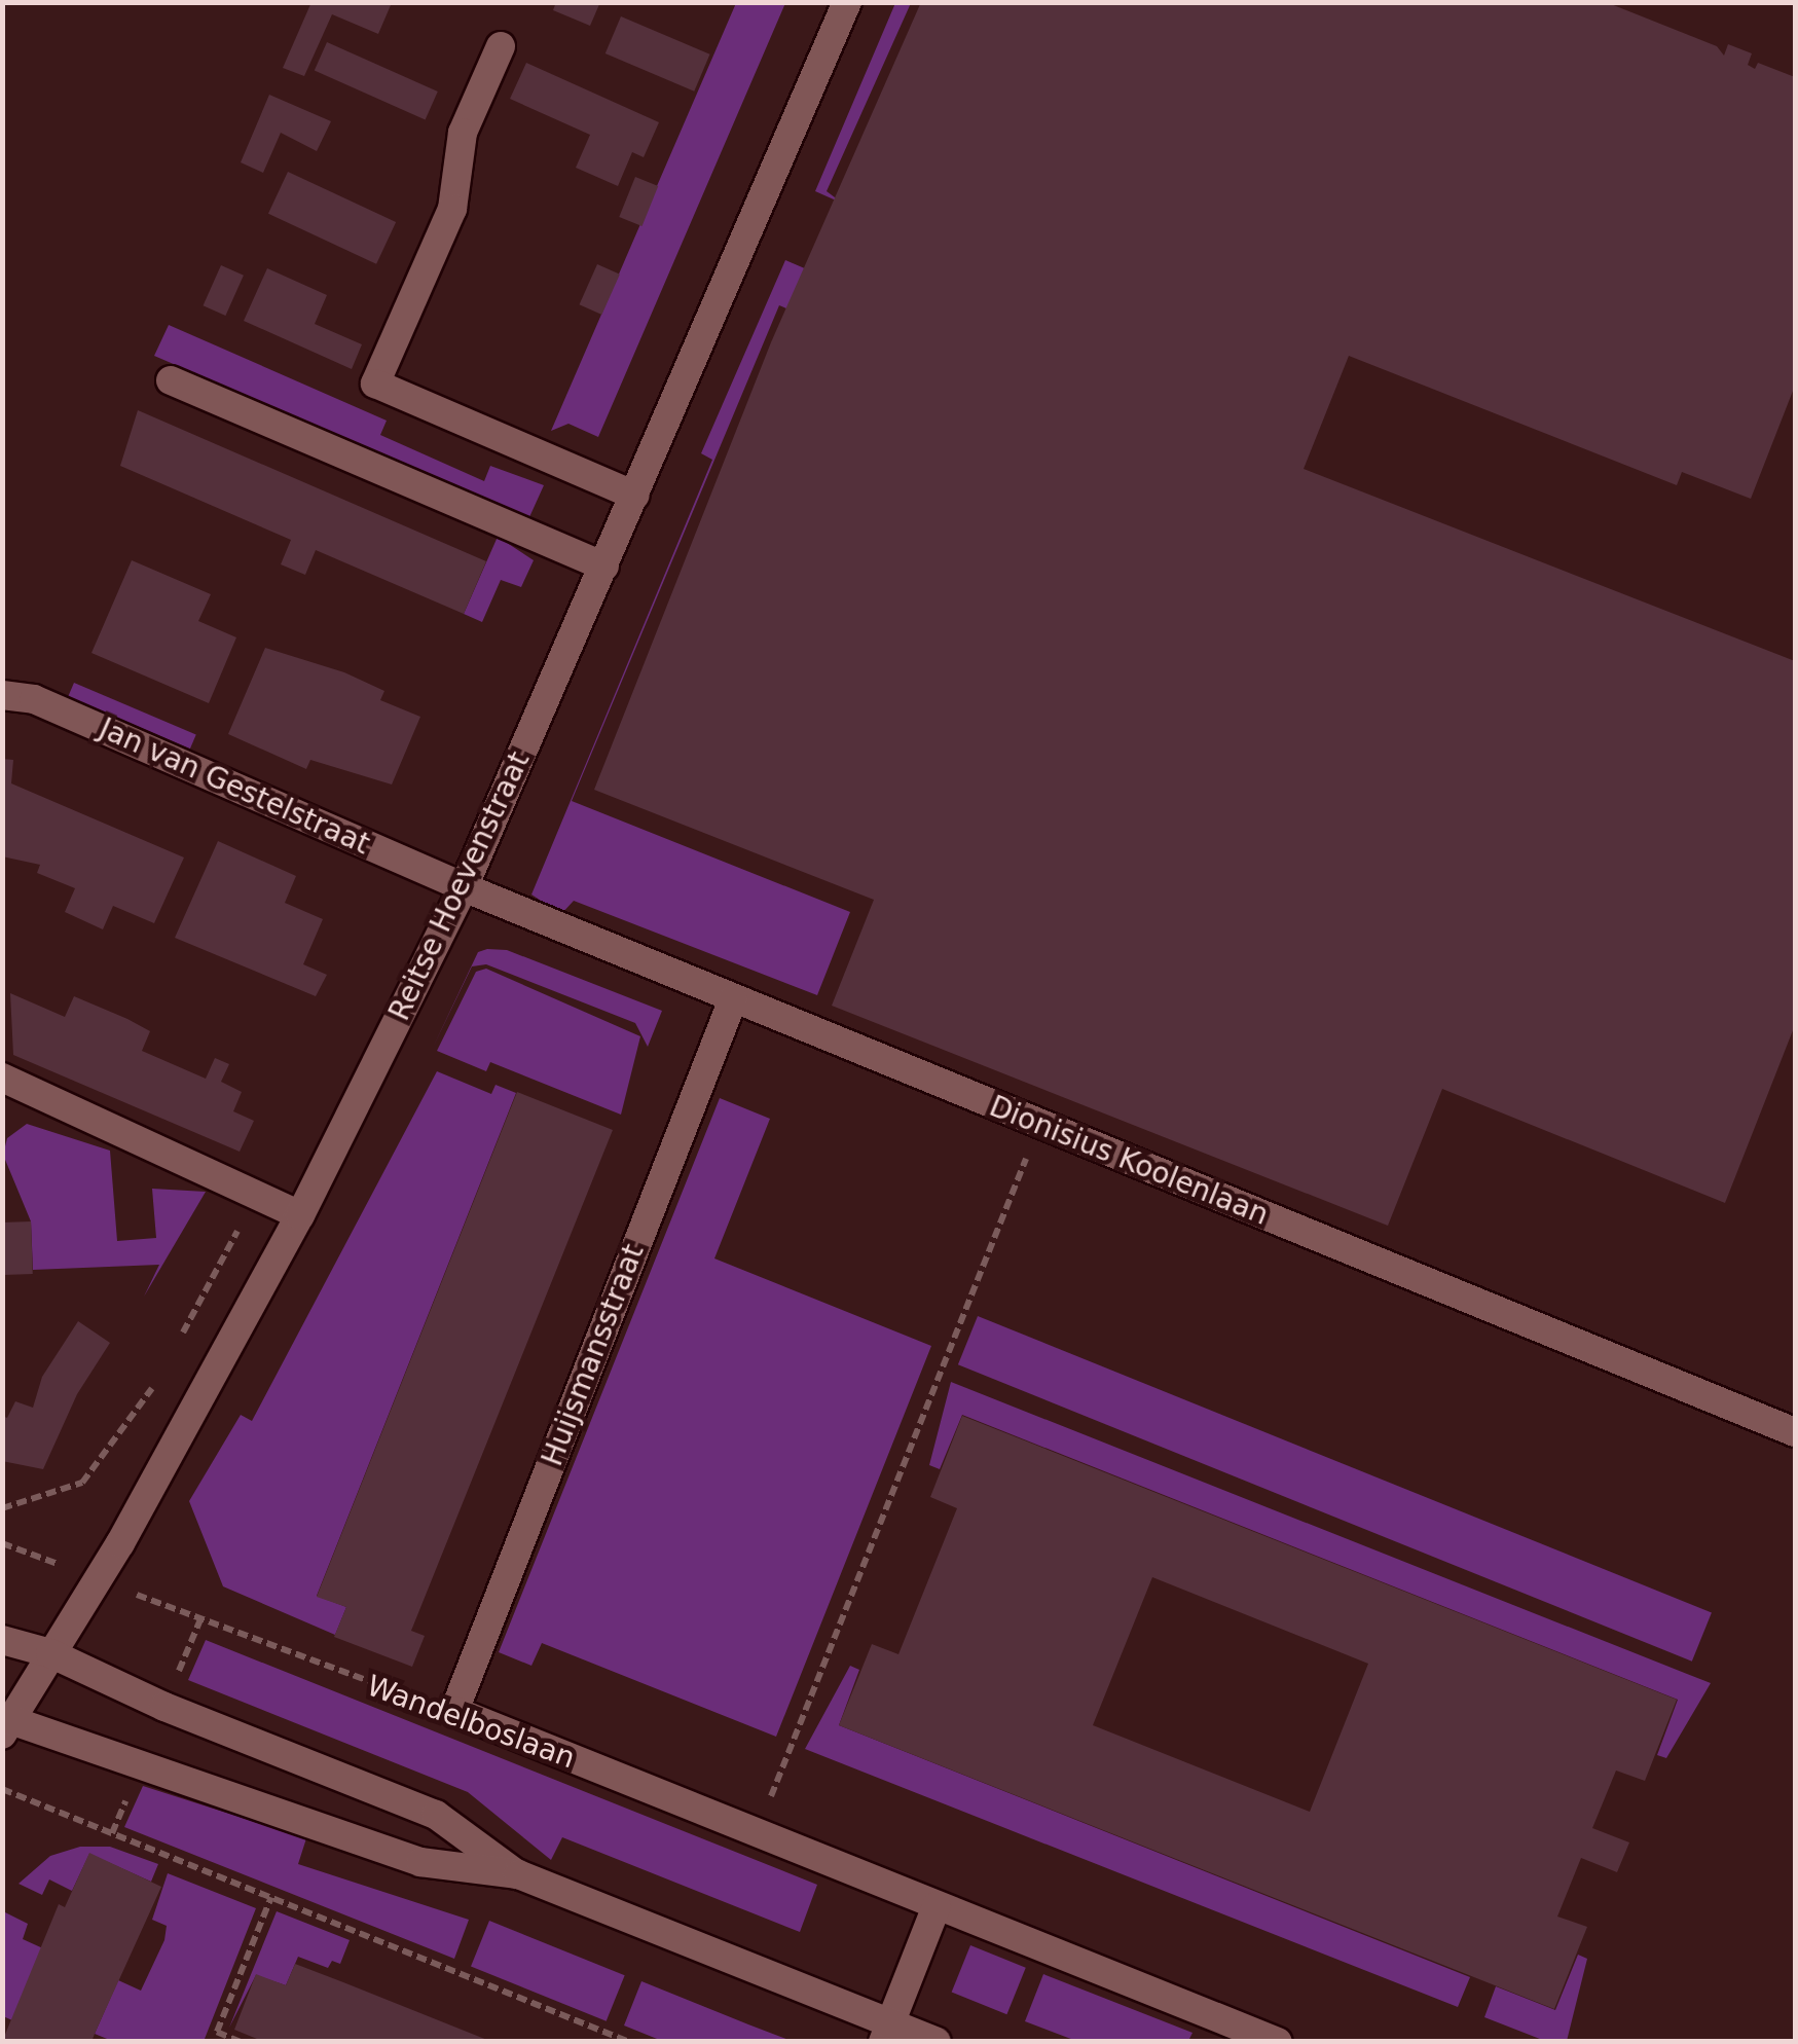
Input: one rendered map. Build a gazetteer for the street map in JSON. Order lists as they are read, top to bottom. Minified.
{"streets":{"street":["Jan van Gestelstraat","Reitse Hoevenstraat","Dionisius Koolenlaan","Huijsmansstraat","Wandelboslaan"]},"crossings":[["Jan van Gestelstraat","Reitse Hoevenstraat"],["Jan van Gestelstraat","Dionisius Koolenlaan"],["Reitse Hoevenstraat","Dionisius Koolenlaan"],["Reitse Hoevenstraat","Wandelboslaan"],["Dionisius Koolenlaan","Huijsmansstraat"],["Huijsmansstraat","Wandelboslaan"]]}
